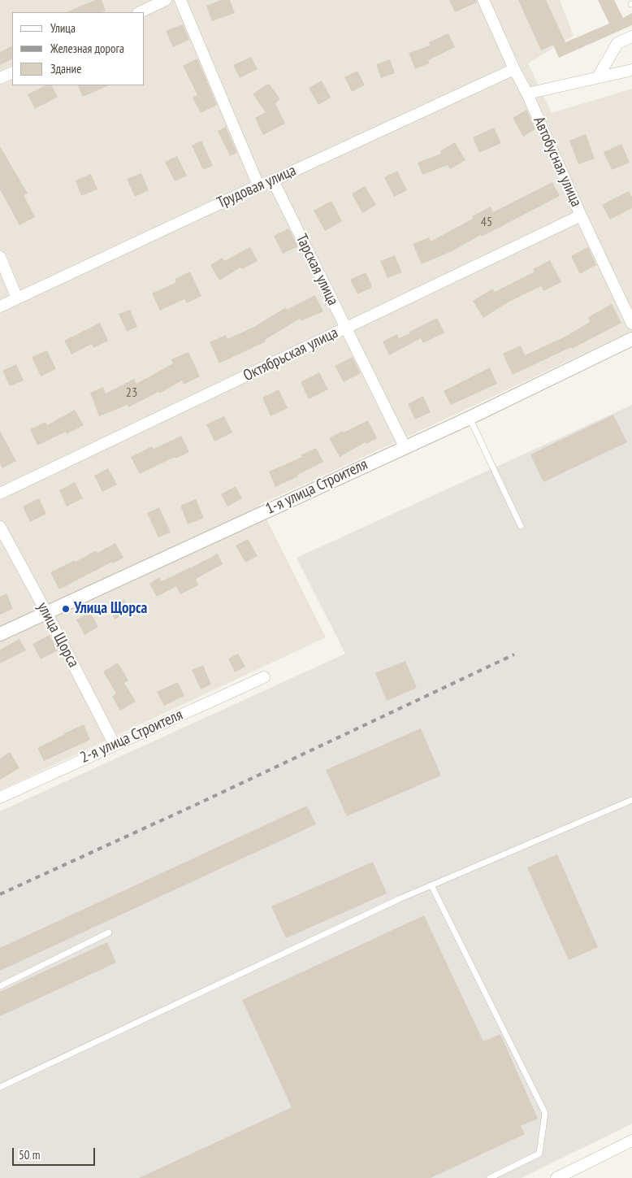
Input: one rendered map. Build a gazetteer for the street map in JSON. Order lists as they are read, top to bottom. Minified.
{"streets":{"street":["Автобусная улица","Трудовая улица","Тарская улица","Октябрьская улица","1-я улица Строителя","улица Щорса","2-я улица Строителя"]},"crossings":[["Автобусная улица","Трудовая улица"],["Автобусная улица","Октябрьская улица"],["Трудовая улица","Тарская улица"],["Тарская улица","Октябрьская улица"],["Тарская улица","1-я улица Строителя"],["1-я улица Строителя","улица Щорса"],["улица Щорса","2-я улица Строителя"]],"places":["Улица Щорса"],"house_numbers":["45","23"],"legend":["Улица","Железная дорога","Здание"],"scale_bar":"50 m"}
